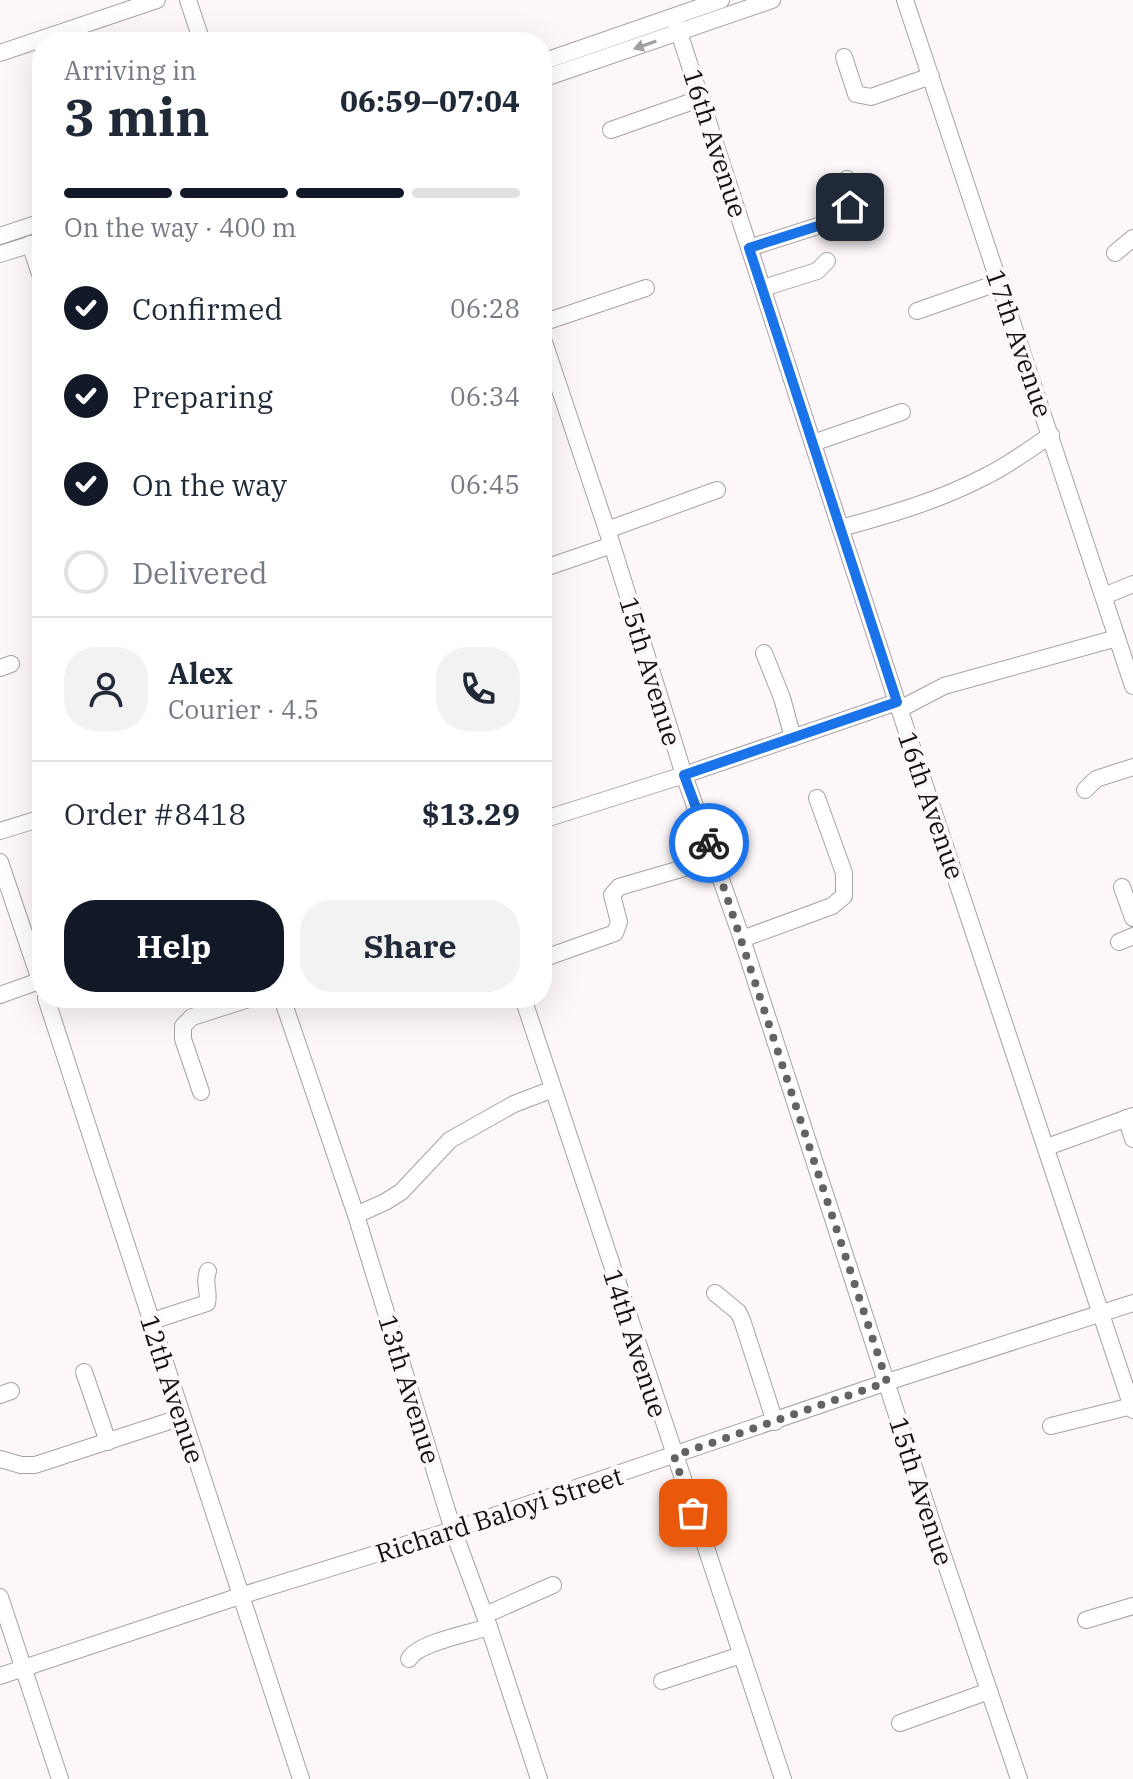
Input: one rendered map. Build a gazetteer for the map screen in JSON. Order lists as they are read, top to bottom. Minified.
{"streets":{"street":["16th Avenue","17th Avenue","15th Avenue","14th Avenue","12th Avenue","13th Avenue","Richard Baloyi Street"]},"crossings":[["16th Avenue","Richard Baloyi Street"],["15th Avenue","Richard Baloyi Street"],["14th Avenue","Richard Baloyi Street"],["12th Avenue","Richard Baloyi Street"],["13th Avenue","Richard Baloyi Street"]],"page":{"heading":["3 min","Arriving in","06:59–07:04"],"panel":["Alex","Courier · 4.5","Order #8418","$13.29"],"bar":"On the way · 400 m","list":[["Confirmed","06:28"],["Preparing","06:34"],["On the way","06:45"],"Delivered"],"buttons":["Help","Share"]}}
